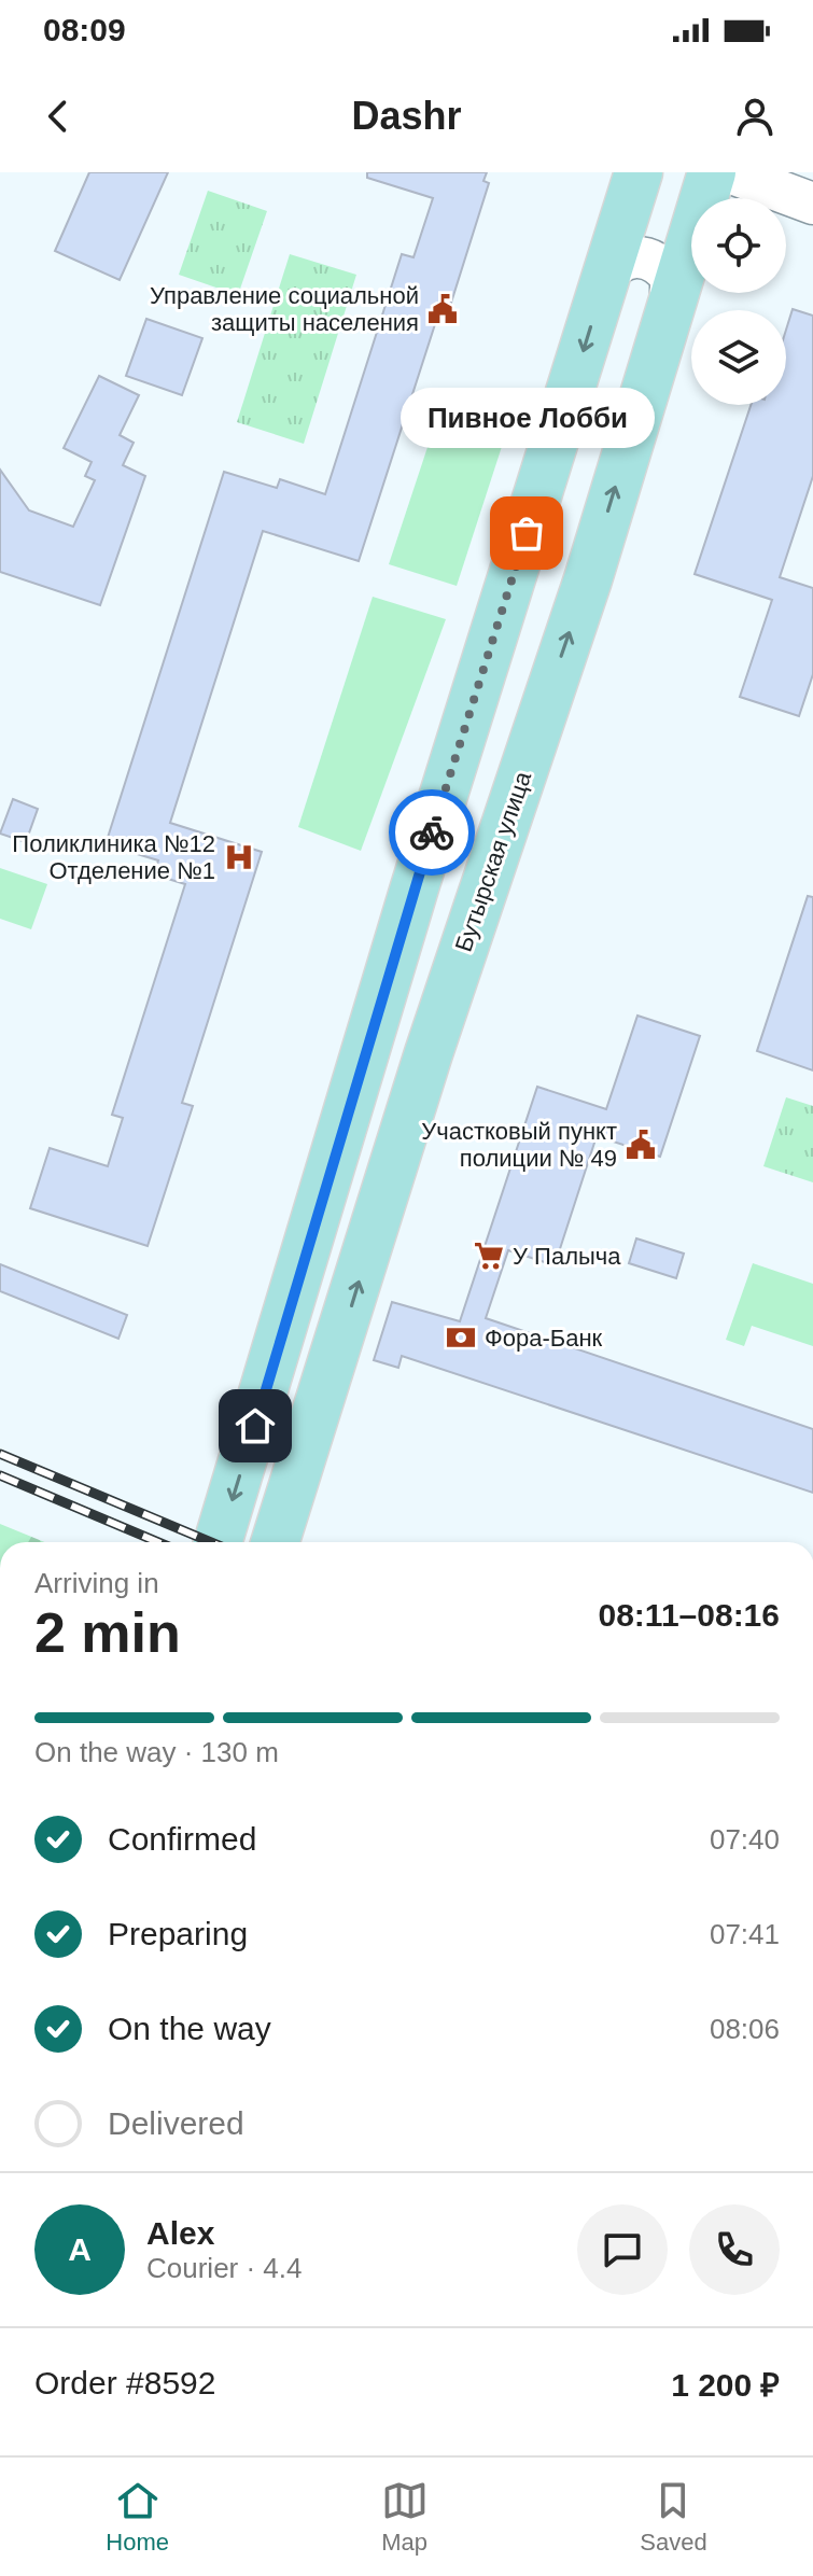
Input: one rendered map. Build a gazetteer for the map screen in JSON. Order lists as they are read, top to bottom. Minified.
{"streets":{"main road":["Бутырская улица"]},"places":{"public building":["Управление социальной защиты населения","Участковый пункт полиции № 49"],"other":["Пивное Лобби"],"hospital":["Поликлиника №12 Отделение №1"],"supermarket":["У Палыча"],"bank":["Фора-Банк"]},"page":{"status":"08:09","header":"Dashr","bubble":"Пивное Лобби","heading":["2 min","Arriving in","08:11–08:16"],"panel":["Alex","Courier · 4.4","Order #8592","1 200 ₽"],"bar":"On the way · 130 m","list":[["Confirmed","07:40"],["Preparing","07:41"],["On the way","08:06"],"Delivered"],"round":"A","tabs":["Home","Map","Saved"]}}
